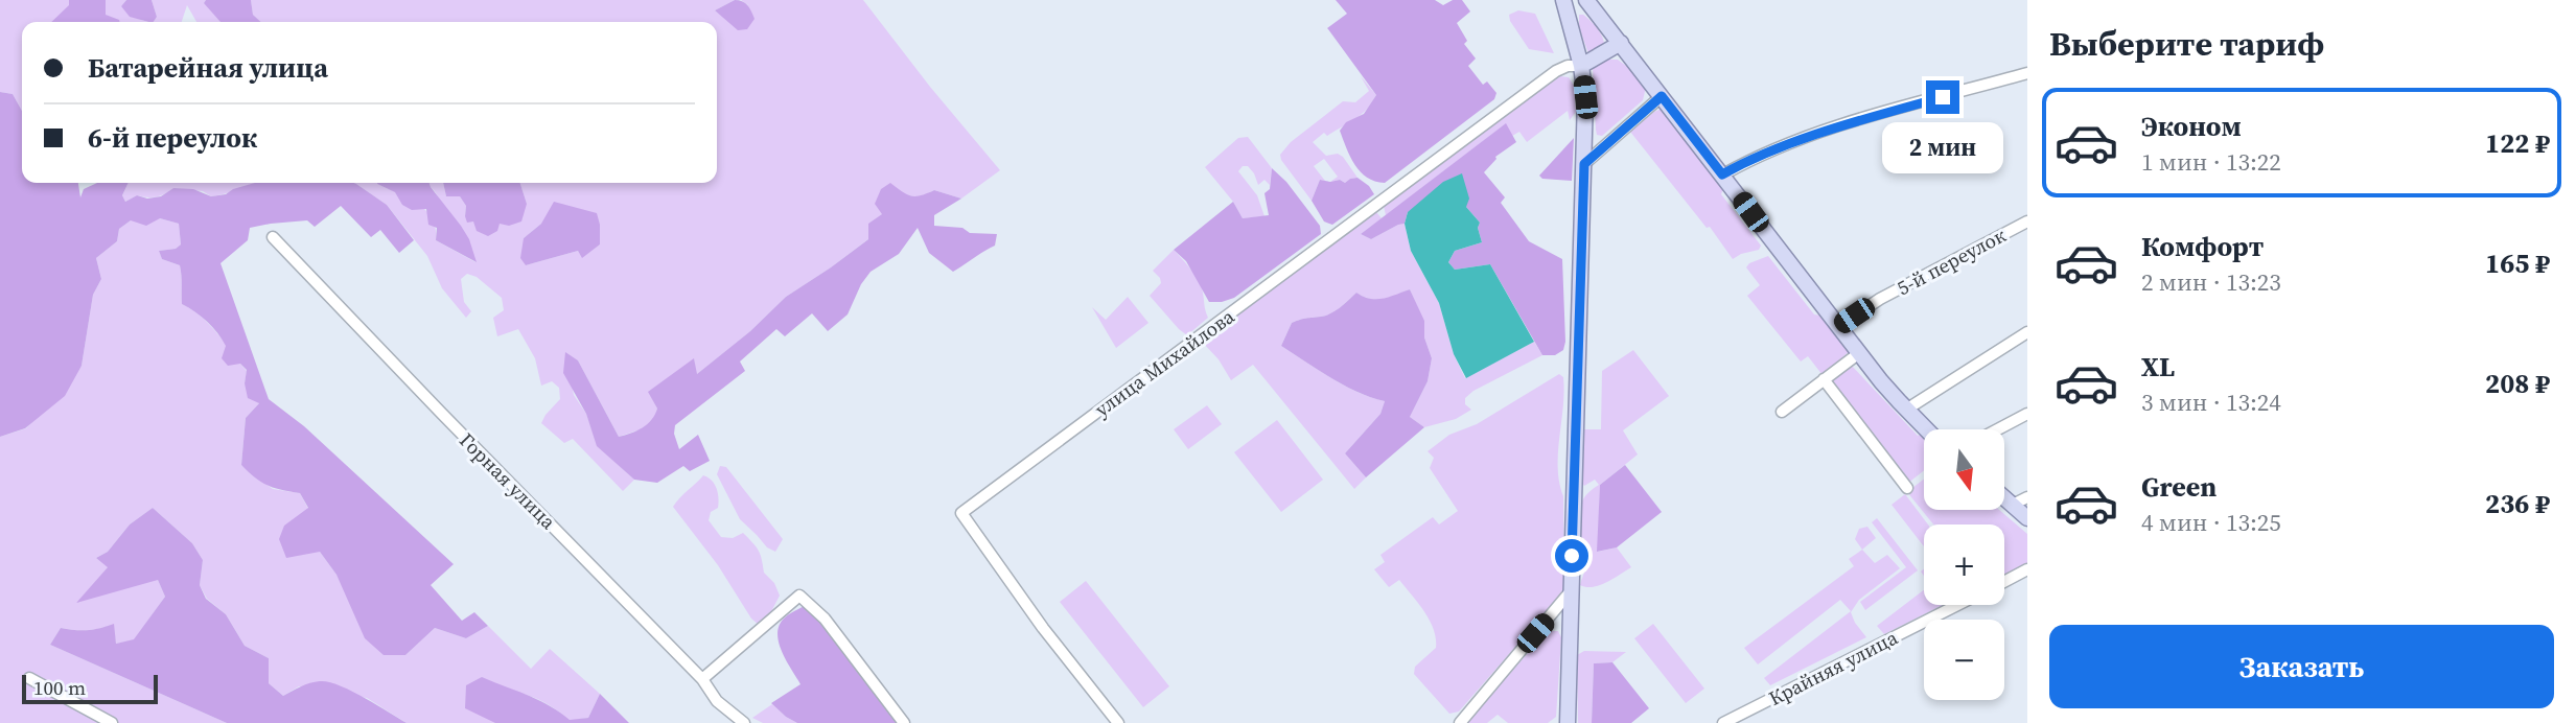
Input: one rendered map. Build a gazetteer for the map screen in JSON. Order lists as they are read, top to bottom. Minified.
{"streets":{"street":["5-й переулок","улица Михайлова","Горная улица","Крайняя улица"]},"scale_bar":"100 m","north":"bottom","page":{"heading":"Выберите тариф","banner":["Батарейная улица","6-й переулок"],"list":[{"name":"Эконом","note":"1 мин · 13:22","value":"122 ₽"},{"name":"Комфорт","note":"2 мин · 13:23","value":"165 ₽"},{"name":"XL","note":"3 мин · 13:24","value":"208 ₽"},{"name":"Green","note":"4 мин · 13:25","value":"236 ₽"}],"bubble":"2 мин","map_buttons":["+","−"],"buttons":"Заказать","scale":"100 m"}}
